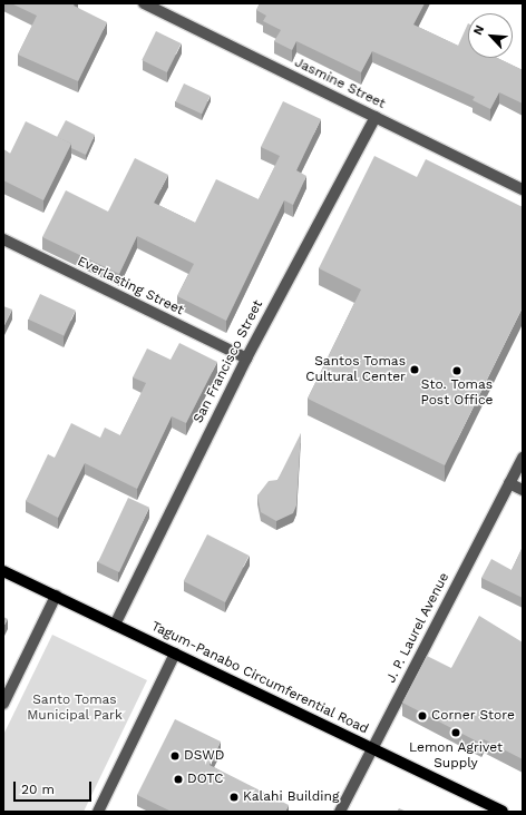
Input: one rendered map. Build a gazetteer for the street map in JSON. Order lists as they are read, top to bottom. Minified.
{"streets":{"main road":["Tagum-Panabo Circumferential Road"],"street":["Jasmine Street","Everlasting Street","San Francisco Street","J. P. Laurel Avenue"]},"crossings":[["Jasmine Street","San Francisco Street"],["Everlasting Street","San Francisco Street"],["San Francisco Street","Tagum-Panabo Circumferential Road"],["J. P. Laurel Avenue","Tagum-Panabo Circumferential Road"]],"parks":["Santo Tomas Municipal Park"],"places":["Santos Tomas Cultural Center","Sto. Tomas Post Office","Corner Store","Lemon Agrivet Supply","DSWD","DOTC","Kalahi Building"],"scale_bar":"20 m","north":"top left"}
